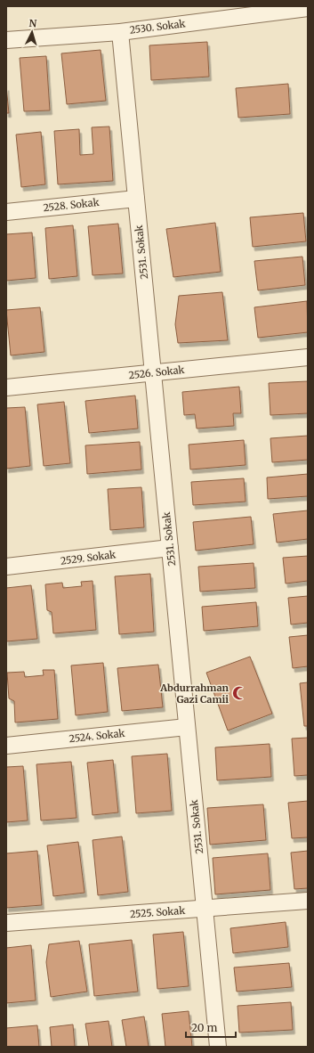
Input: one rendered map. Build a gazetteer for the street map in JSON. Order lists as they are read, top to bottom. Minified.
{"streets":{"street":["2530. Sokak","2528. Sokak","2531. Sokak","2526. Sokak","2529. Sokak","2524. Sokak","2525. Sokak"]},"crossings":[["2530. Sokak","2531. Sokak"],["2528. Sokak","2531. Sokak"],["2531. Sokak","2526. Sokak"],["2531. Sokak","2529. Sokak"],["2531. Sokak","2524. Sokak"],["2531. Sokak","2525. Sokak"]],"places":{"mosque":["Abdurrahman Gazi Camii"]},"scale_bar":"20 m","north":"top"}
